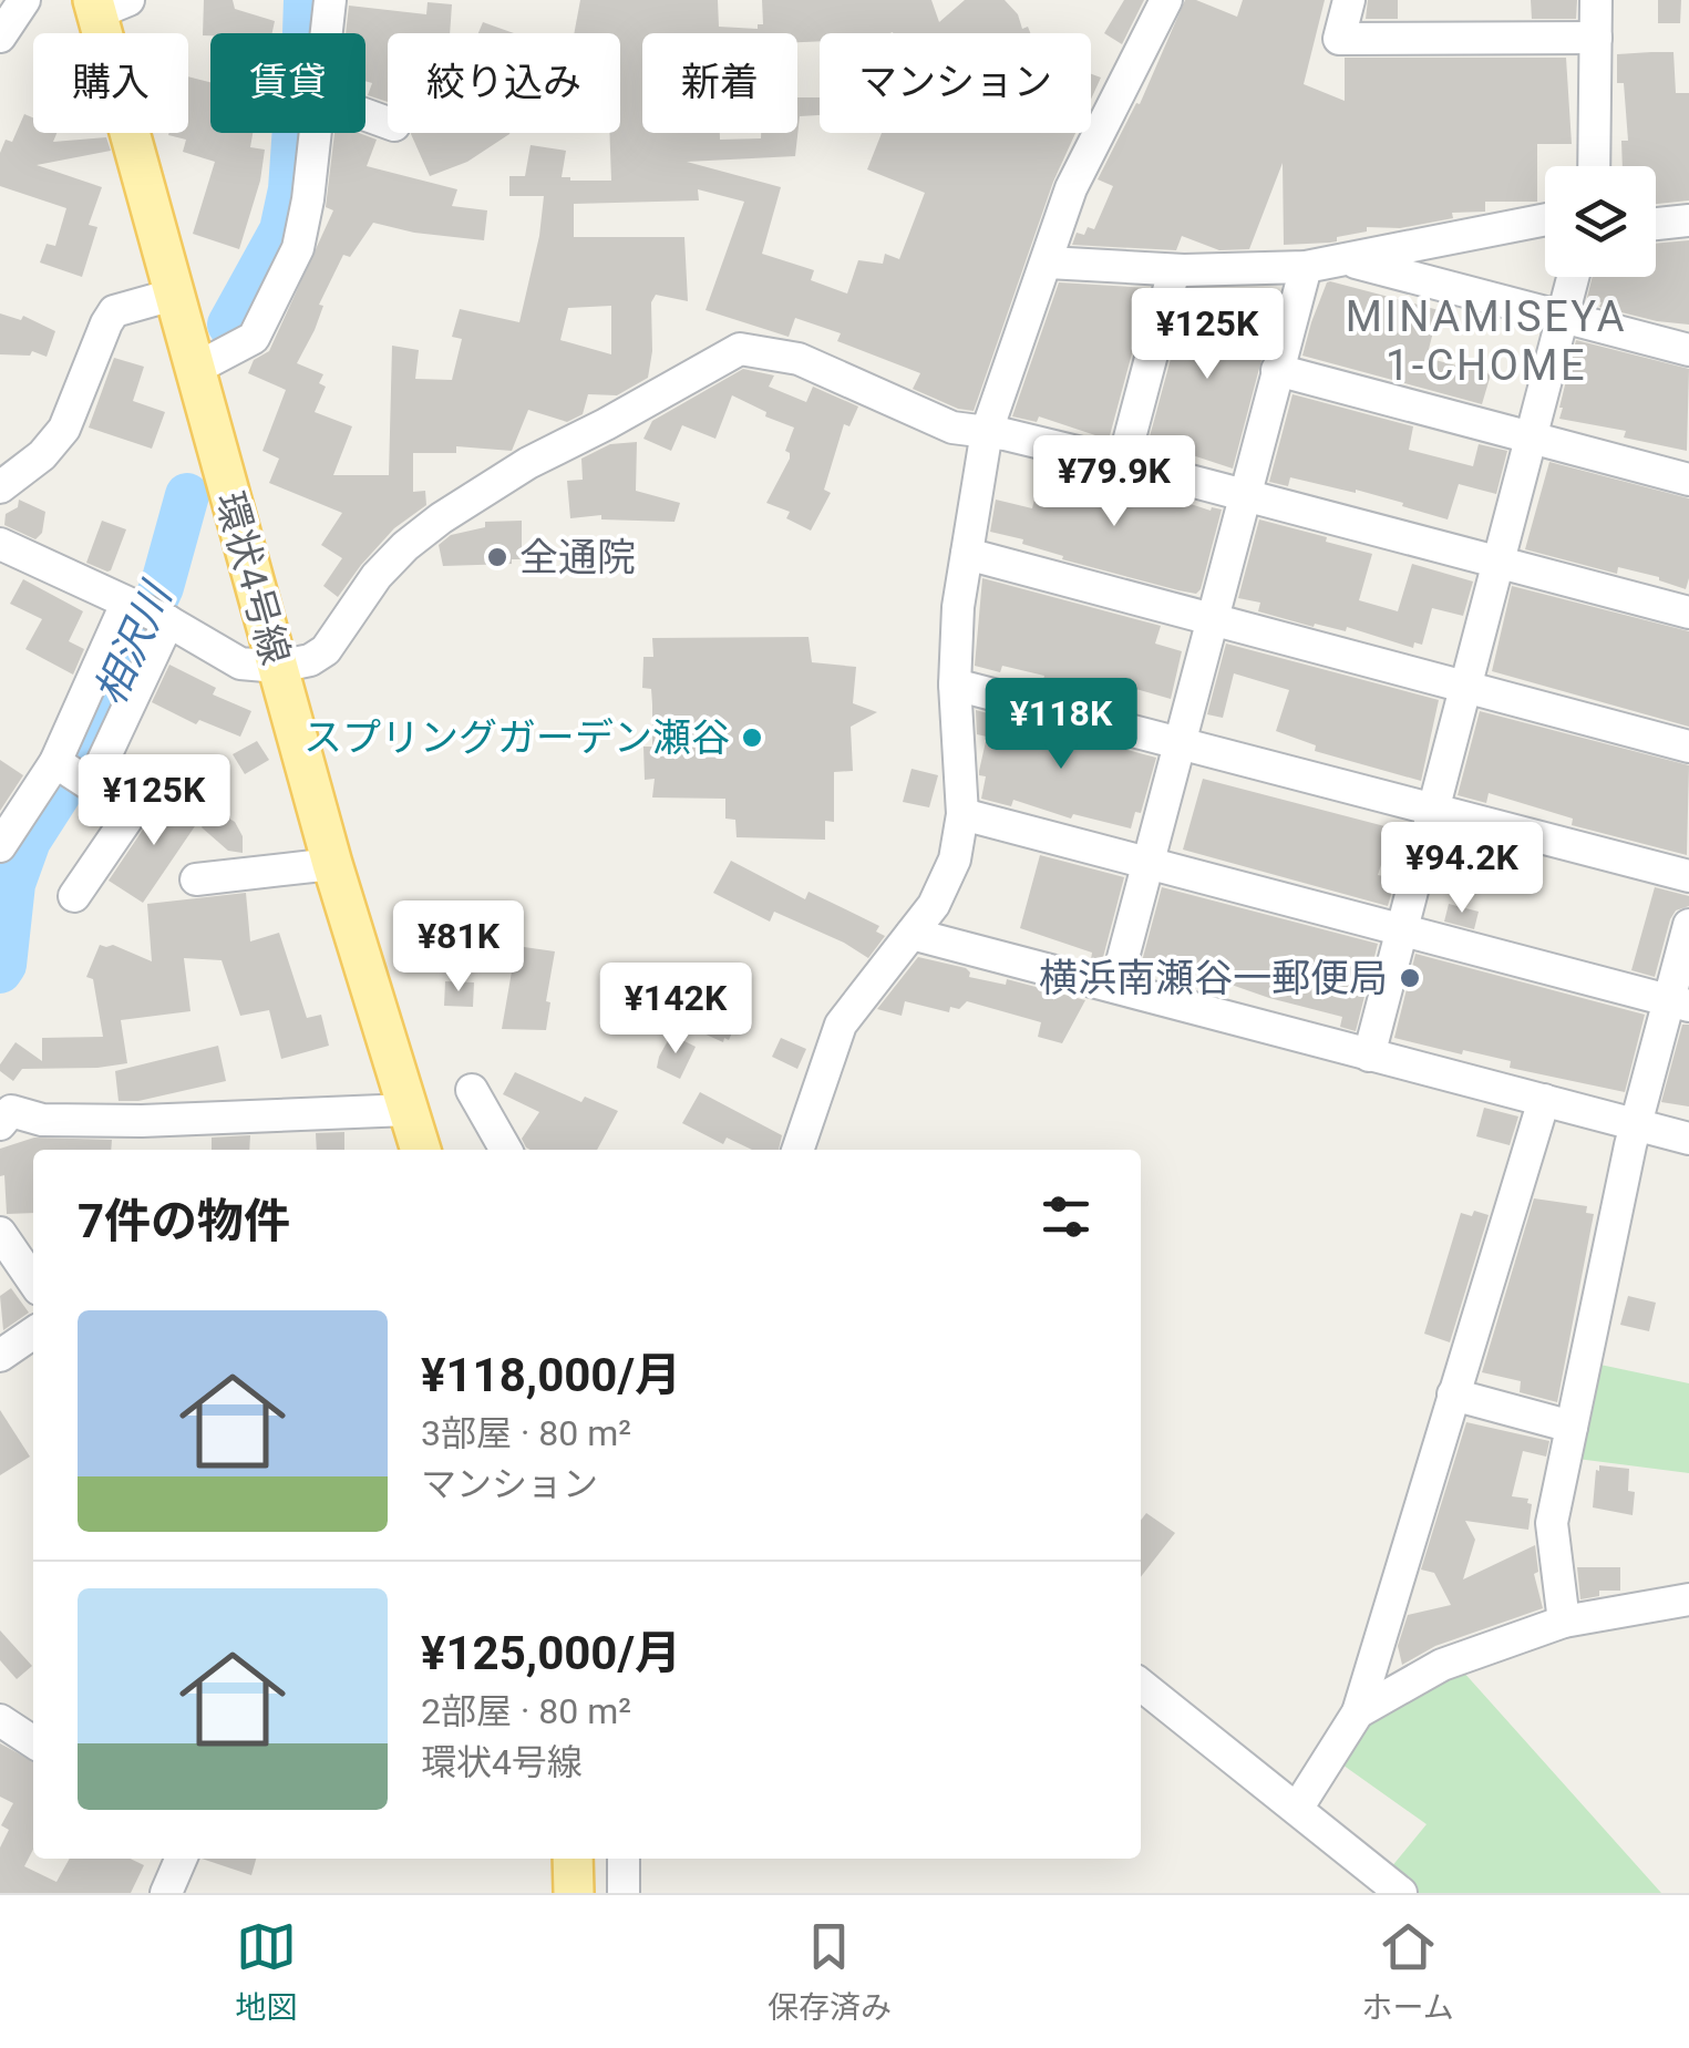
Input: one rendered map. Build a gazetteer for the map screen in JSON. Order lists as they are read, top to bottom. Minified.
{"streets":{"main road":["環状4号線"]},"districts":["MINAMISEYA 1-CHOME"],"water":["相沢川"],"places":["全通院","スプリングガーデン瀬谷","横浜南瀬谷一郵便局"],"page":{"chip":["購入","賃貸","絞り込み","新着","マンション"],"price":["¥125K","¥79.9K","¥118K","¥125K","¥94.2K","¥81K","¥142K"],"heading":"7件の物件","list":[{"name":"¥118,000/月","note":"3部屋 · 80 m² · マンション"},{"name":"¥125,000/月","note":"2部屋 · 80 m² · 環状4号線"}],"tabs":["地図","保存済み","ホーム"]}}
